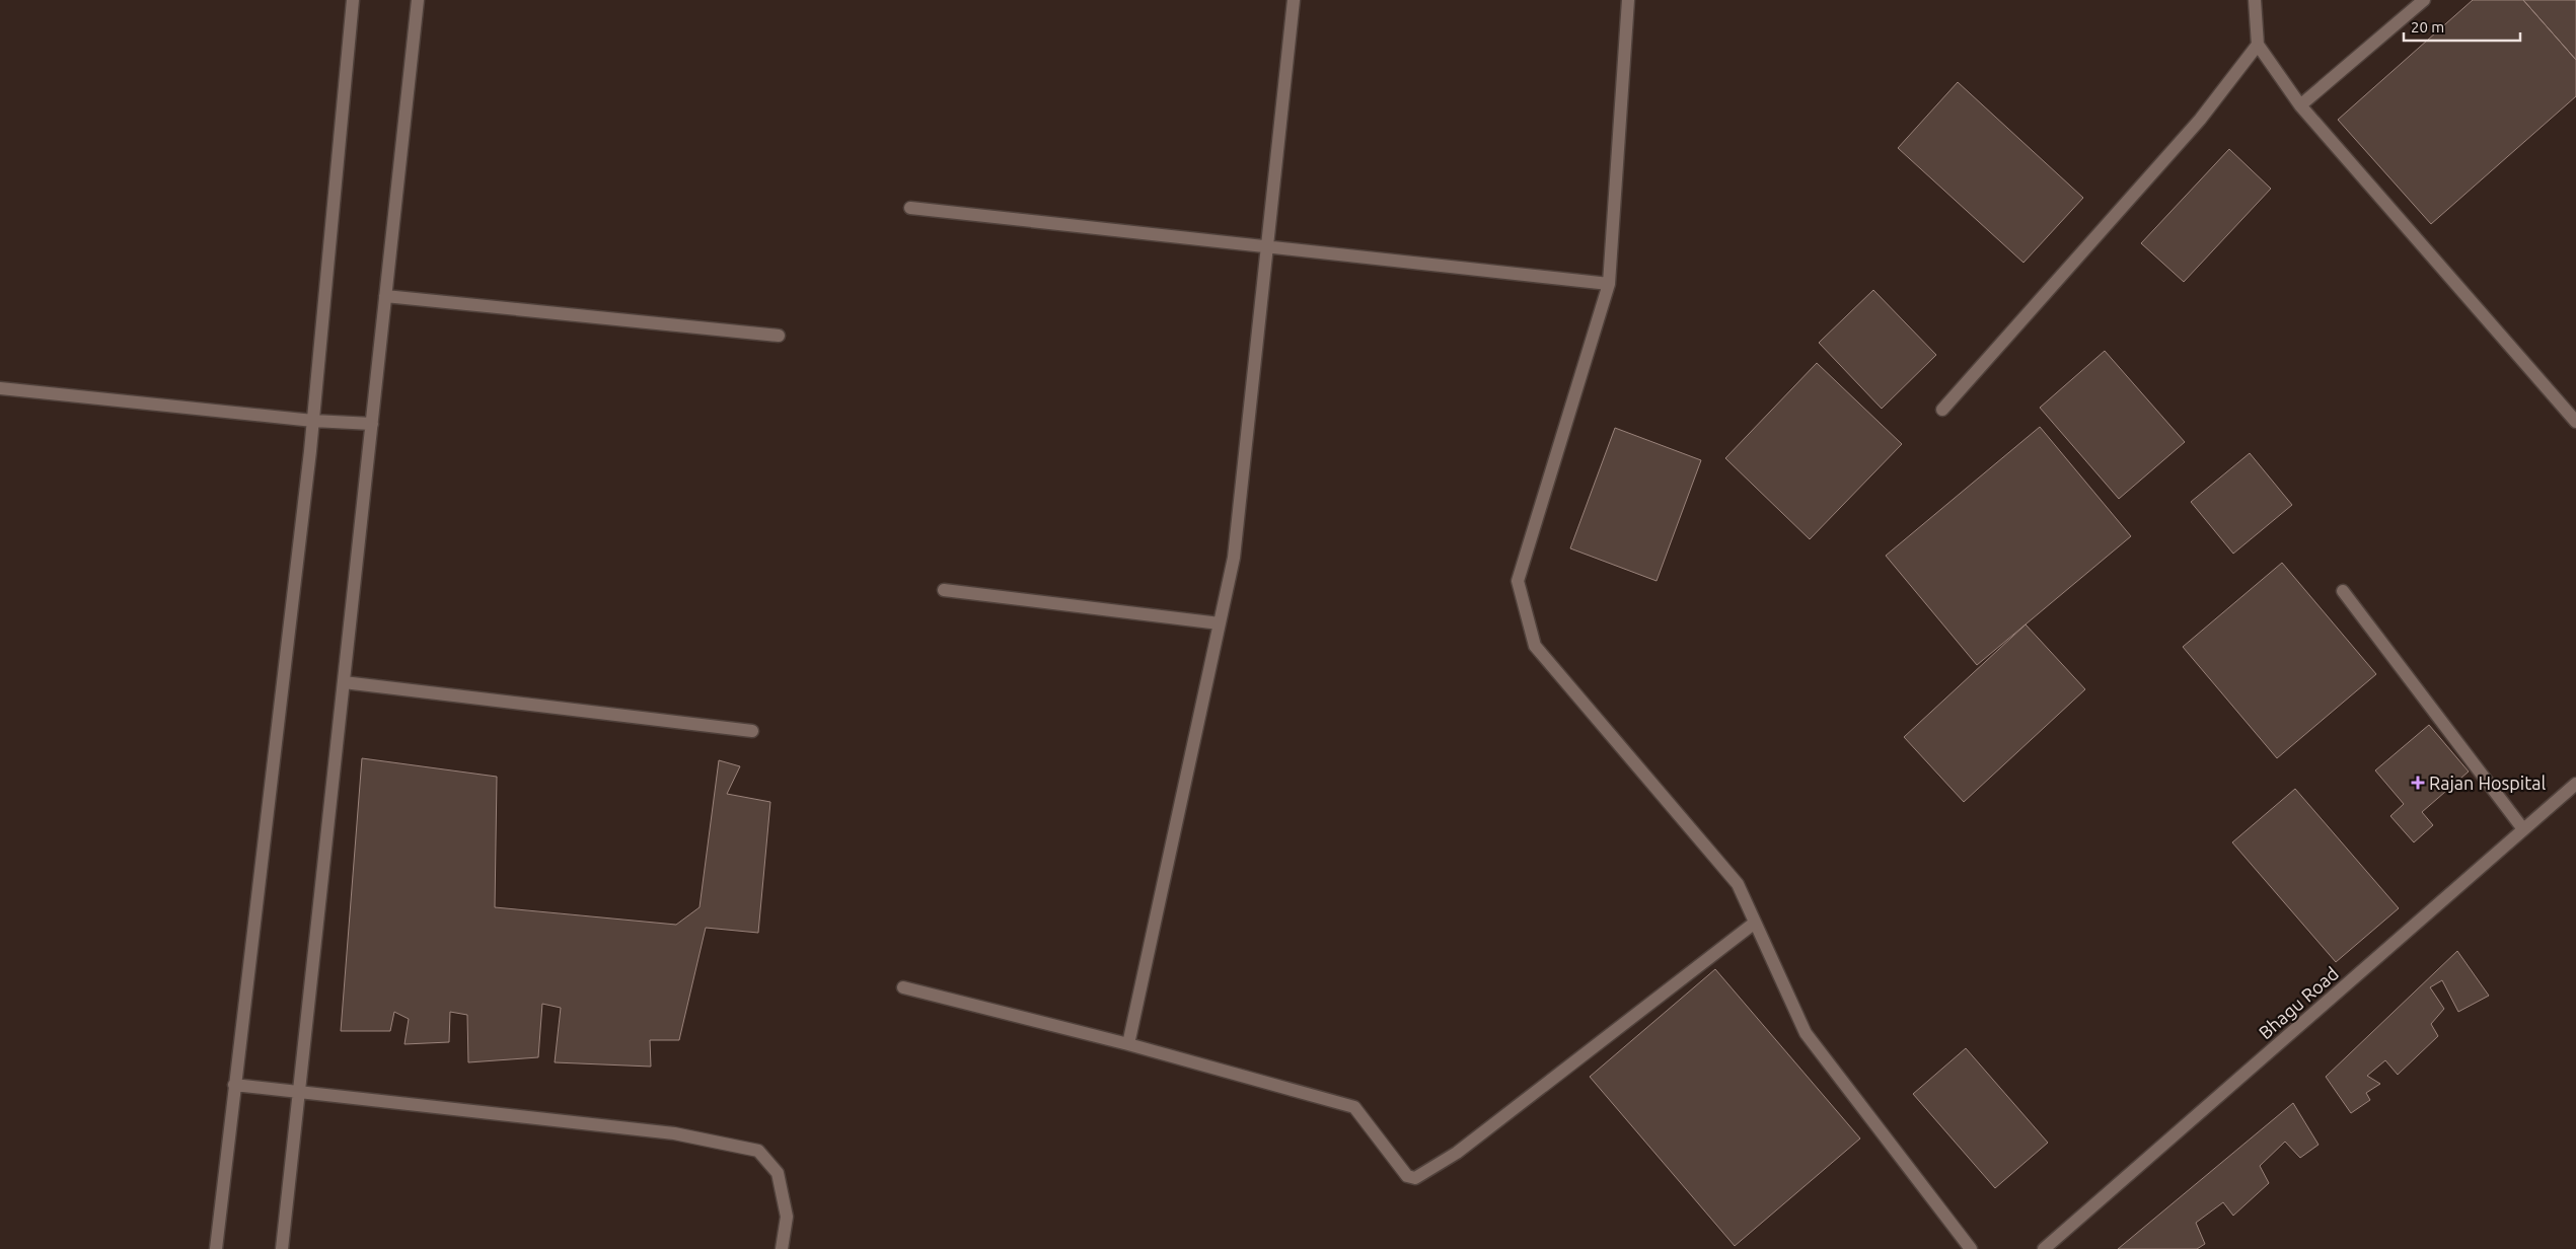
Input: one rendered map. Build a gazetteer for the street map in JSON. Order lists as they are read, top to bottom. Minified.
{"streets":{"street":["Bhagu Road"]},"places":{"health":["Rajan Hospital"]},"scale_bar":"20 m"}
